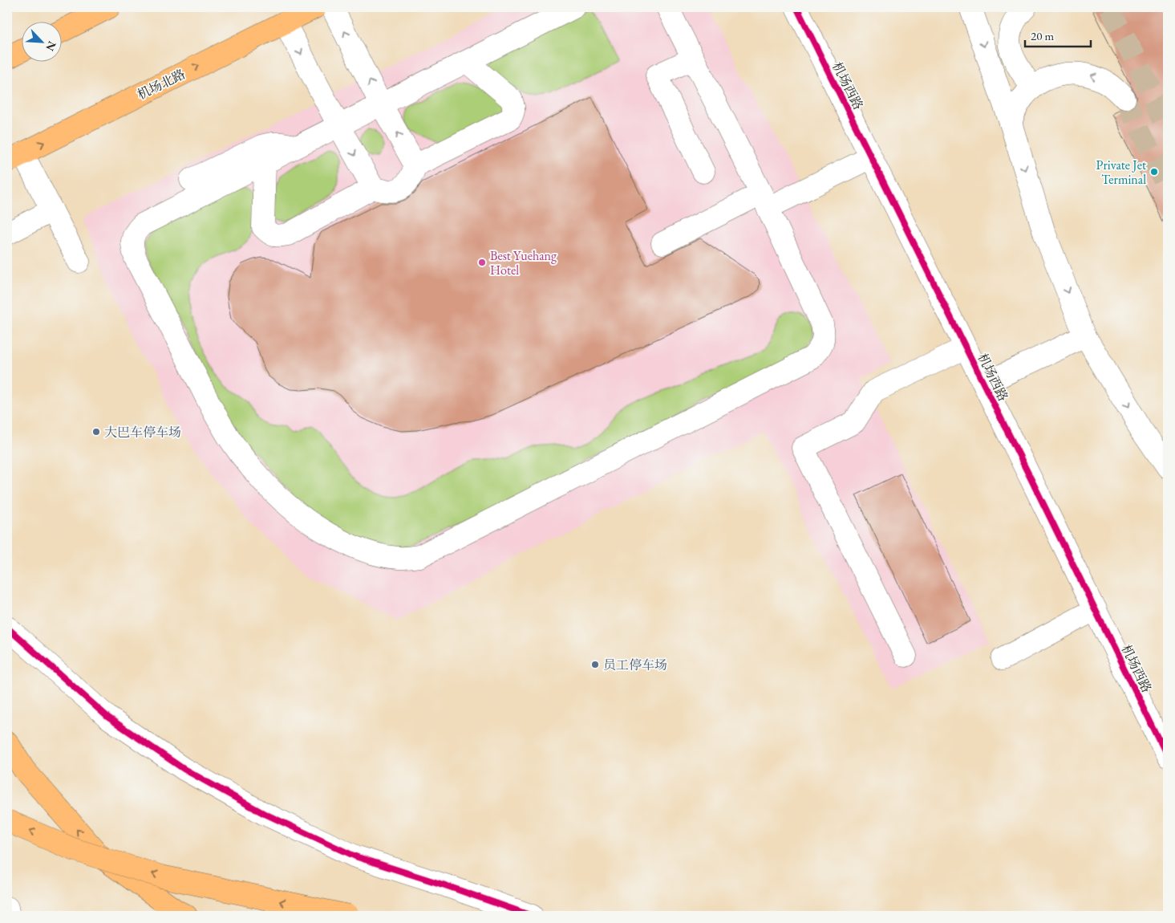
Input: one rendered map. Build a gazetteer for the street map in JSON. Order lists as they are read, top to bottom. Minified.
{"streets":{"main road":["机场北路"],"street":["机场西路"]},"one_way":["机场北路"],"places":["Private Jet Terminal","Best Yuehang Hotel","大巴车停车场","员工停车场"],"scale_bar":"20 m","north":"bottom right"}
